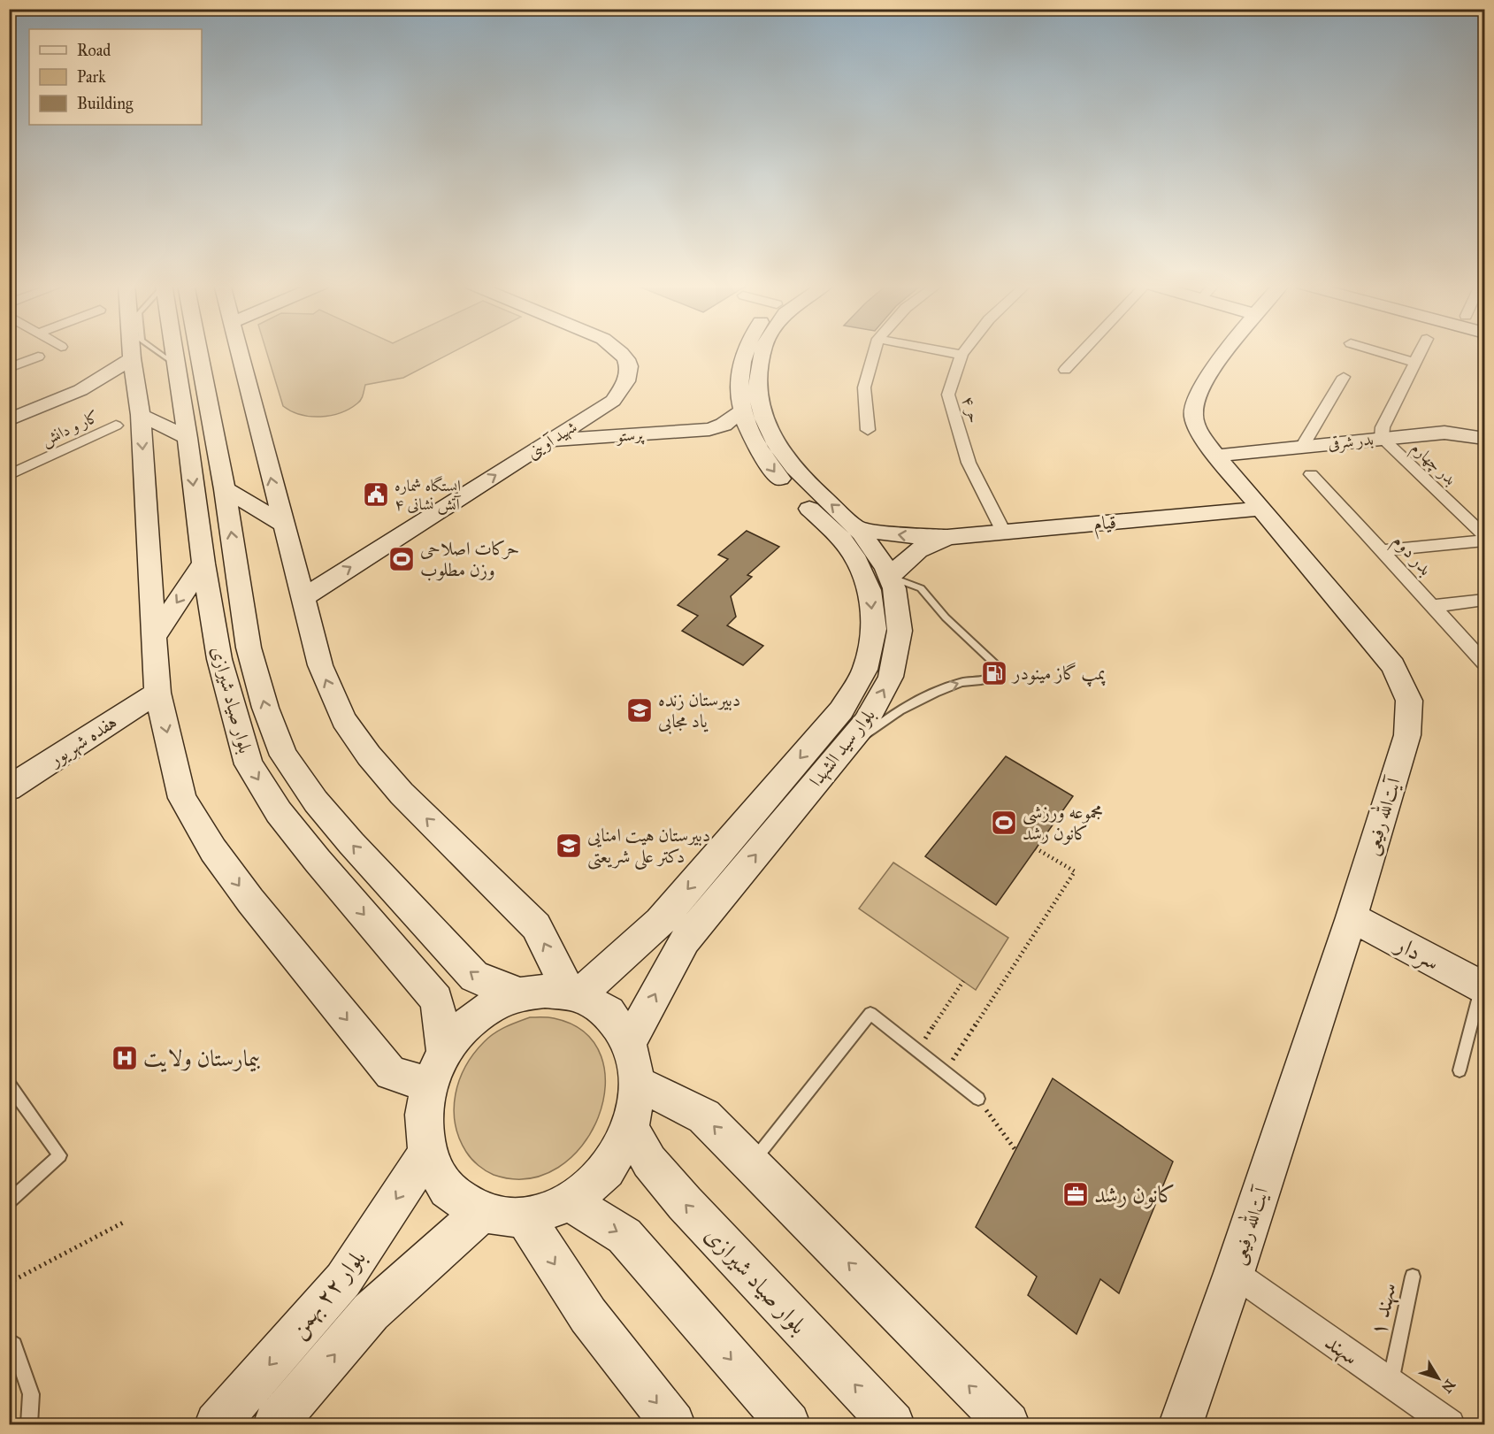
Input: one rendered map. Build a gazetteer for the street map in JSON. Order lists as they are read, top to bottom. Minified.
{"streets":{"street":["حر ۴","کار و دانش","پرستو","شهید آوینی","بدر شرقی","بدر چهارم","قیام","بدر دوم","بلوار صیاد شیرازی","هفده شهریور","بلوار سید الشهدا","آیت‌الله رفیعی","سردار","بلوار ۲۲ بهمن","سهند"],"lane":["سهند ۱"]},"crossings":[["حر ۴","قیام"],["پرستو","شهید آوینی"],["پرستو","بلوار سید الشهدا"],["بدر شرقی","بدر چهارم"],["بدر شرقی","آیت‌الله رفیعی"],["قیام","بلوار سید الشهدا"],["قیام","آیت‌الله رفیعی"],["آیت‌الله رفیعی","سردار"],["آیت‌الله رفیعی","سهند"],["سهند ۱","سهند"]],"one_way":["شهید آوینی"],"places":{"public building":["ایستگاه شماره ۴ آتش نشانی"],"sports":["حرکات اصلاحی وزن مطلوب","مجموعه ورزشی کانون رشد"],"fuel station":["پمپ گاز مینودر"],"school or university":["دبیرستان زنده یاد مجابی","دبیرستان هیت امنایی دکتر علی شریعتی"],"hospital":["بیمارستان ولایت"],"office":["کانون رشد"]},"legend":["Road","Park","Building"],"north":"bottom right"}
